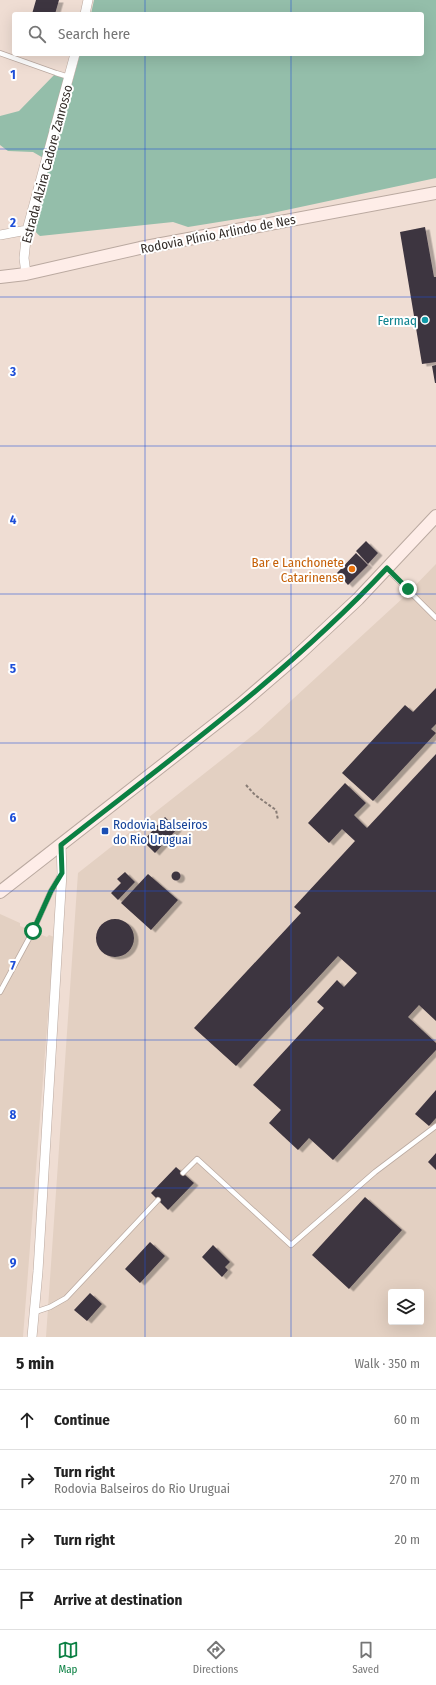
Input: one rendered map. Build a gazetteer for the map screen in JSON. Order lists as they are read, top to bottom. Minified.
{"streets":{"main road":["Rodovia Plínio Arlindo de Nes"],"street":["Estrada Alzira Cadore Zanrosso"]},"crossings":[["Estrada Alzira Cadore Zanrosso","Rodovia Plínio Arlindo de Nes"]],"places":{"other":["Fermaq","Bar e Lanchonete Catarinense"],"transit":["Rodovia Balseiros do Rio Uruguai"]},"page":{"search":"Search here","heading":["5 min","Walk · 350 m"],"list":[["Continue","60 m"],["Turn right","Rodovia Balseiros do Rio Uruguai","270 m"],["Turn right","20 m"],"Arrive at destination"],"nav":["Map","Directions","Saved"]},"grid":{"rows":["1","2","3","4","5","6","7","8","9"]}}
